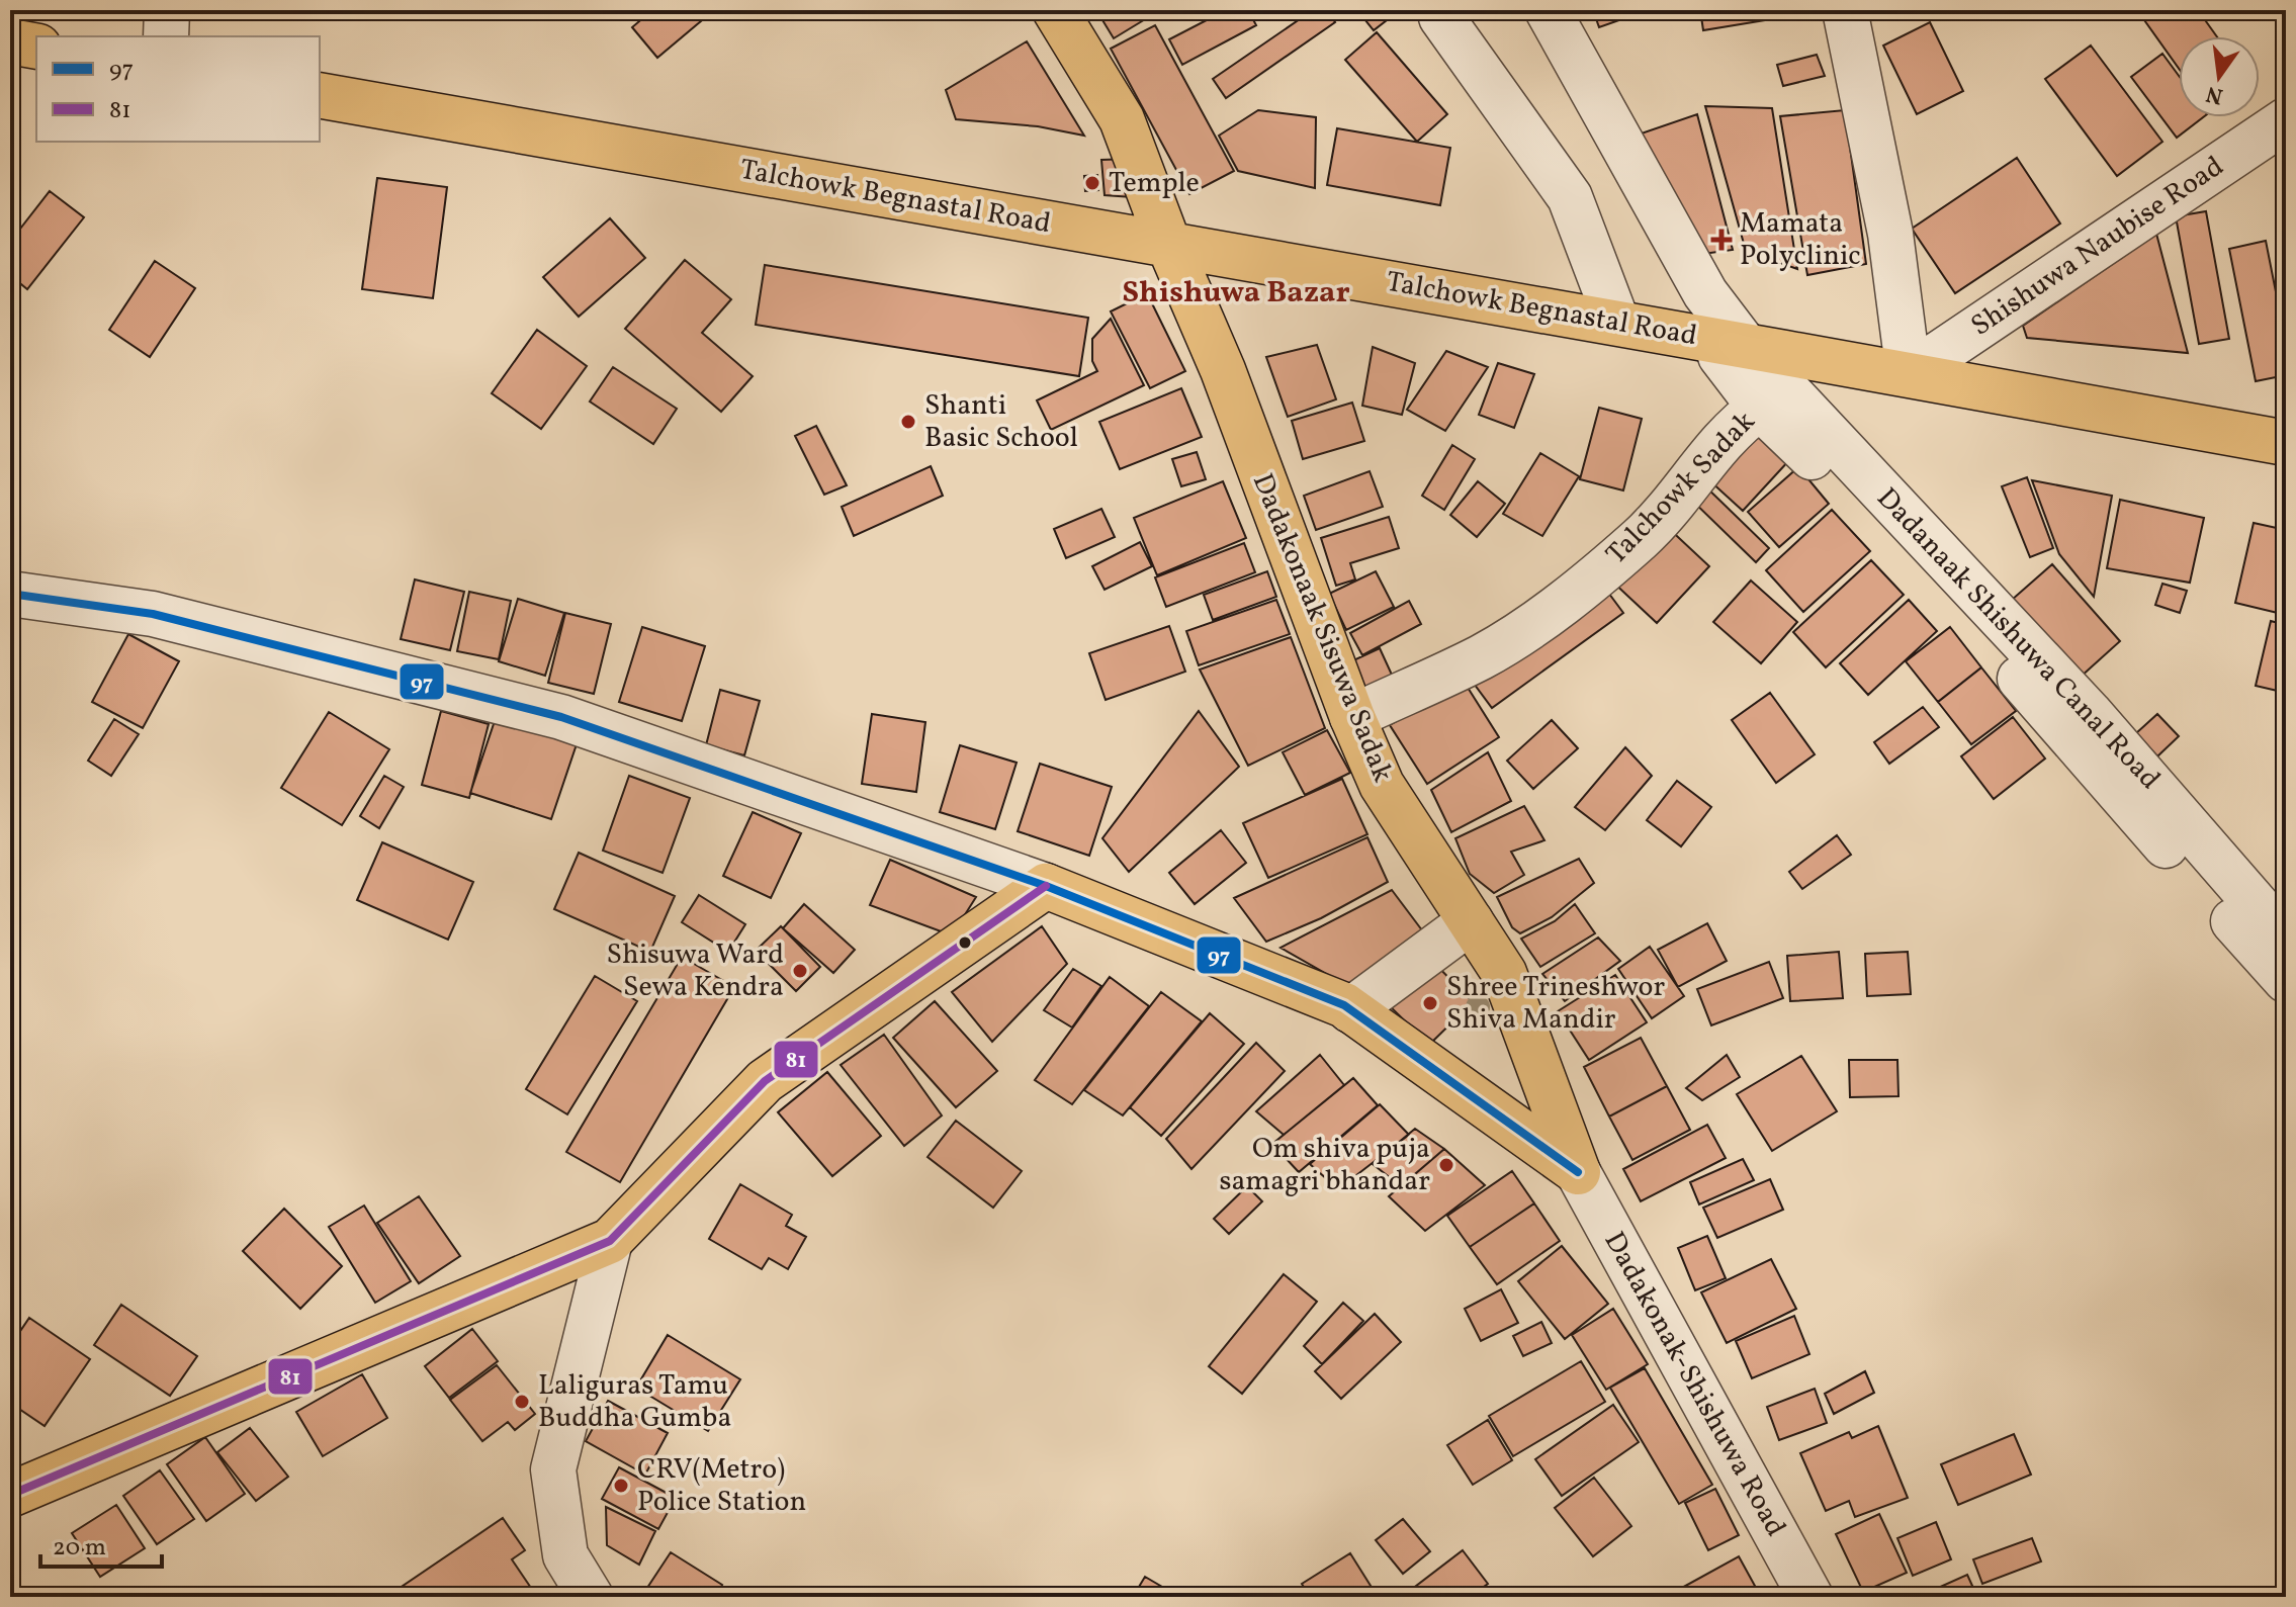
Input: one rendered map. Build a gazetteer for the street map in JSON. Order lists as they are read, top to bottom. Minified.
{"streets":{"main road":["Talchowk Begnastal Road","Dadakonaak Sisuwa Sadak"],"street":["Shishuwa Naubise Road","Talchowk Sadak","Dadanaak Shishuwa Canal Road","Dadakonak-Shishuwa Road"]},"crossings":[["Talchowk Begnastal Road","Shishuwa Naubise Road"],["Talchowk Begnastal Road","Talchowk Sadak"],["Talchowk Begnastal Road","Dadakonaak Sisuwa Sadak"],["Talchowk Begnastal Road","Dadanaak Shishuwa Canal Road"],["Talchowk Sadak","Dadakonaak Sisuwa Sadak"],["Talchowk Sadak","Dadanaak Shishuwa Canal Road"],["Dadakonaak Sisuwa Sadak","Dadakonak-Shishuwa Road"]],"districts":["Shishuwa Bazar"],"places":{"other":["Temple","Shanti Basic School","Shisuwa Ward Sewa Kendra","Shree Trineshwor Shiva Mandir","Om shiva puja samagri bhandar","Laliguras Tamu Buddha Gumba","CRV(Metro) Police Station"],"health":["Mamata Polyclinic"]},"lines":["transit line 97","transit line 81"],"legend":["97","81"],"scale_bar":"20 m","north":"bottom"}
